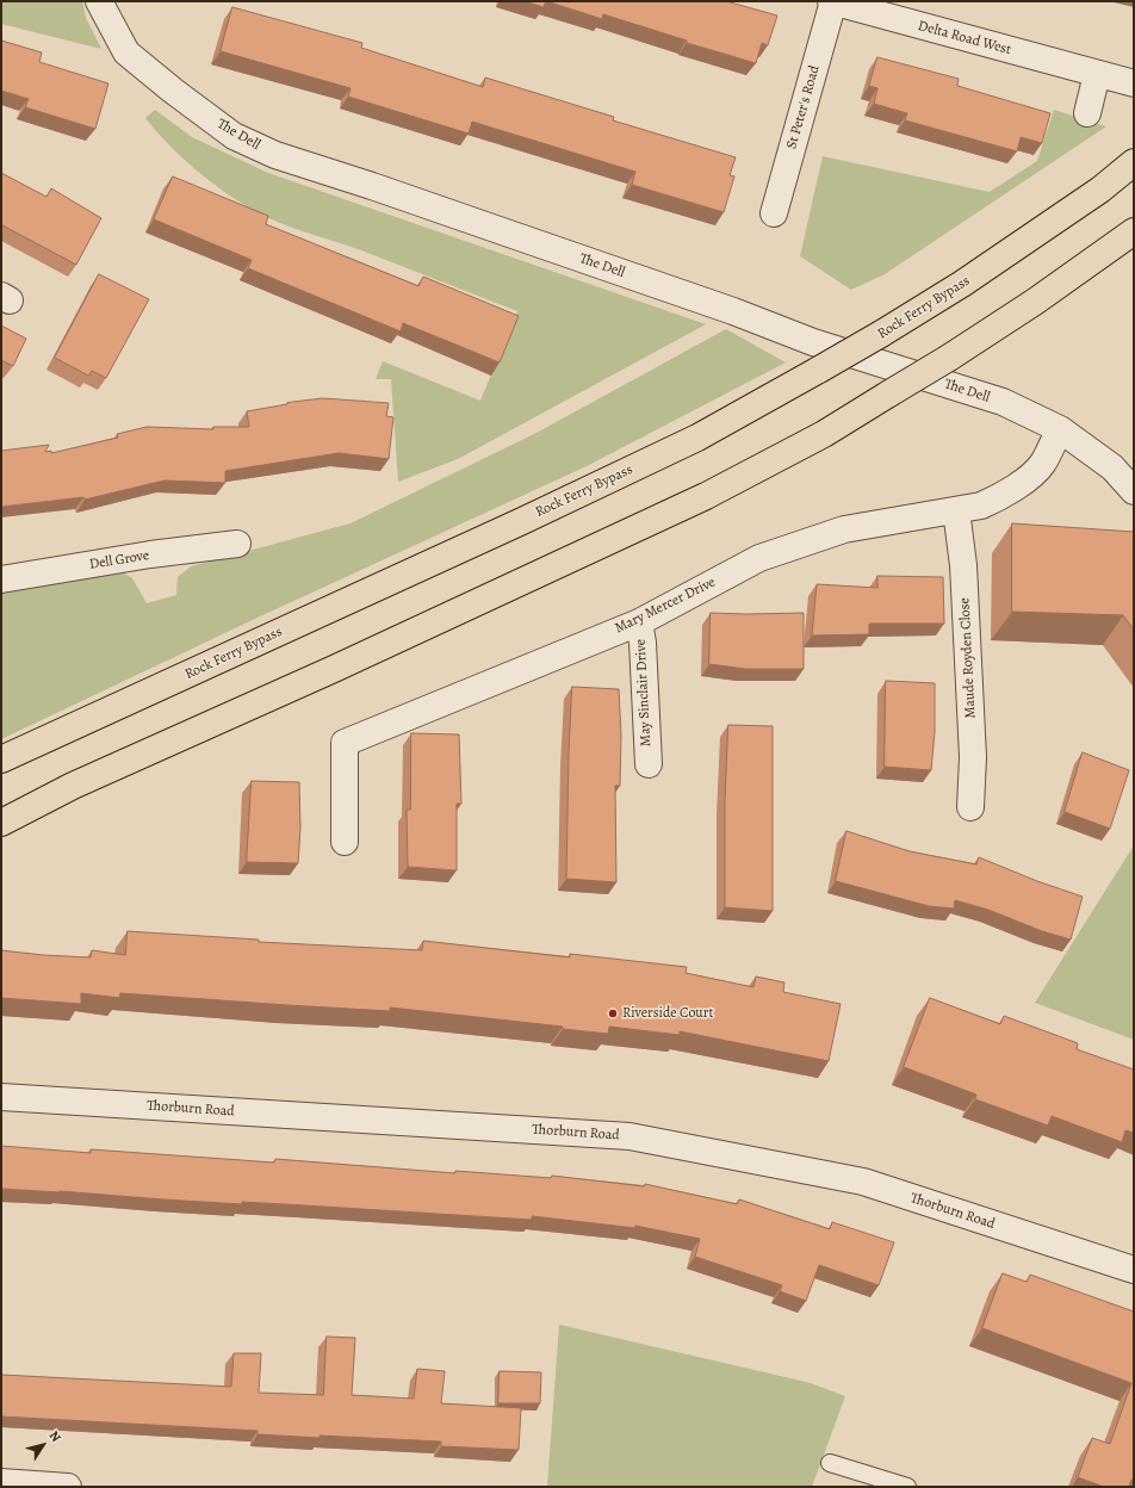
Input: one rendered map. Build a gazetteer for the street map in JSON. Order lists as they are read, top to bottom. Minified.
{"streets":{"highway":["Rock Ferry Bypass"],"street":["Delta Road West","St Peter's Road","The Dell","Dell Grove","Mary Mercer Drive","Maude Royden Close","May Sinclair Drive","Thorburn Road"]},"crossings":[["Delta Road West","St Peter's Road"],["The Dell","Mary Mercer Drive"],["Mary Mercer Drive","Maude Royden Close"],["Mary Mercer Drive","May Sinclair Drive"]],"places":["Riverside Court"],"north":"top right"}
